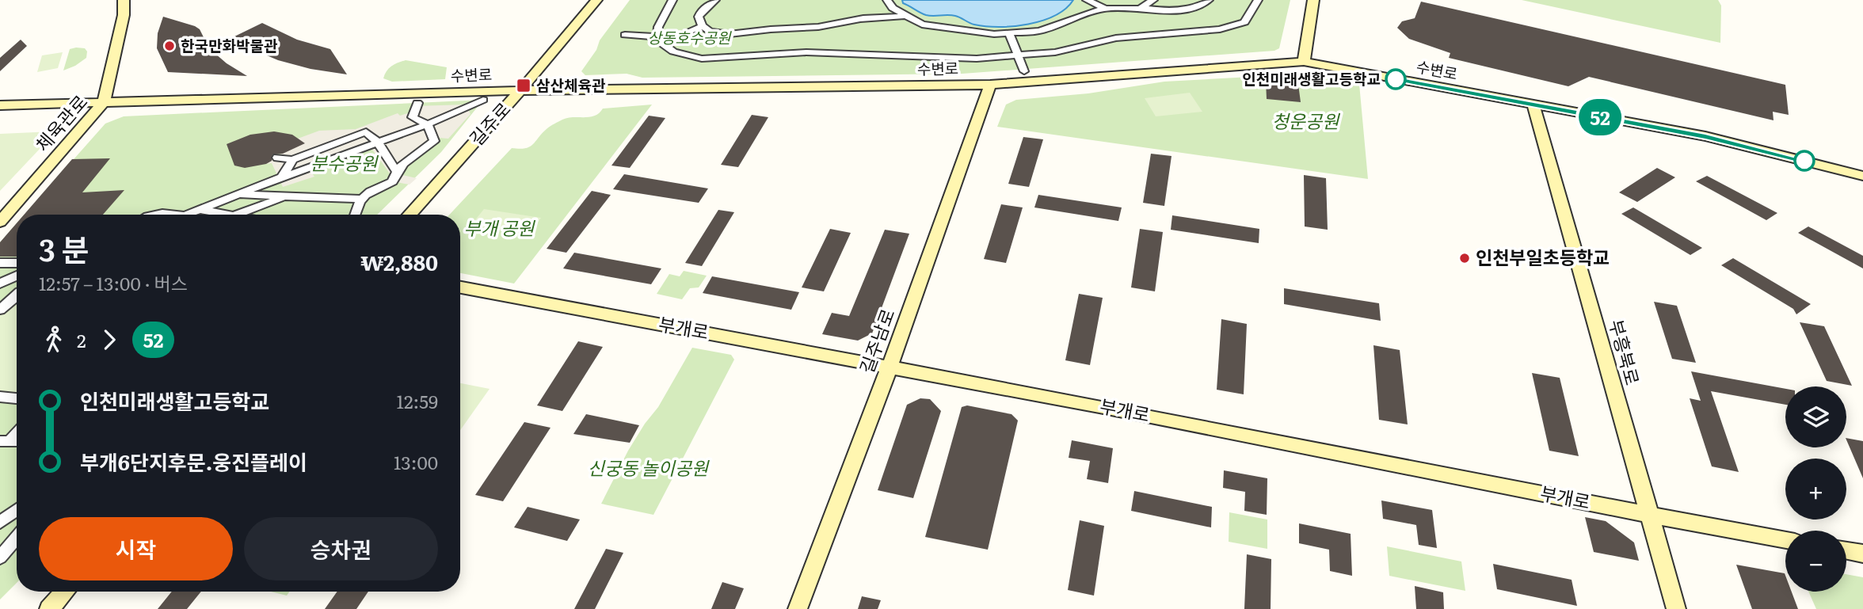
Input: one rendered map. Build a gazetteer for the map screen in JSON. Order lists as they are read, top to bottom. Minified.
{"streets":{"street":["수변로","체육관로","길주로","부개로","길주남로","부흥북로"]},"crossings":[["수변로","체육관로"],["수변로","길주로"],["수변로","길주남로"],["수변로","부흥북로"],["부개로","길주남로"],["부개로","부흥북로"]],"parks":["상동호수공원","청운공원","분수공원","부개 공원","신궁동 놀이공원"],"places":{"other":["한국만화박물관","인천미래생활고등학교","인천부일초등학교"],"transit":["삼산체육관"]},"lines":["bus line 52"],"page":{"on_map":"52","heading":["3 분","12:57 – 13:00 · 버스","₩2,880"],"legs":["2","52"],"list":[{"name":"인천미래생활고등학교","value":"12:59"},{"name":"부개6단지후문.웅진플레이","value":"13:00"}],"map_buttons":["+","−"],"buttons":["시작","승차권"]}}
